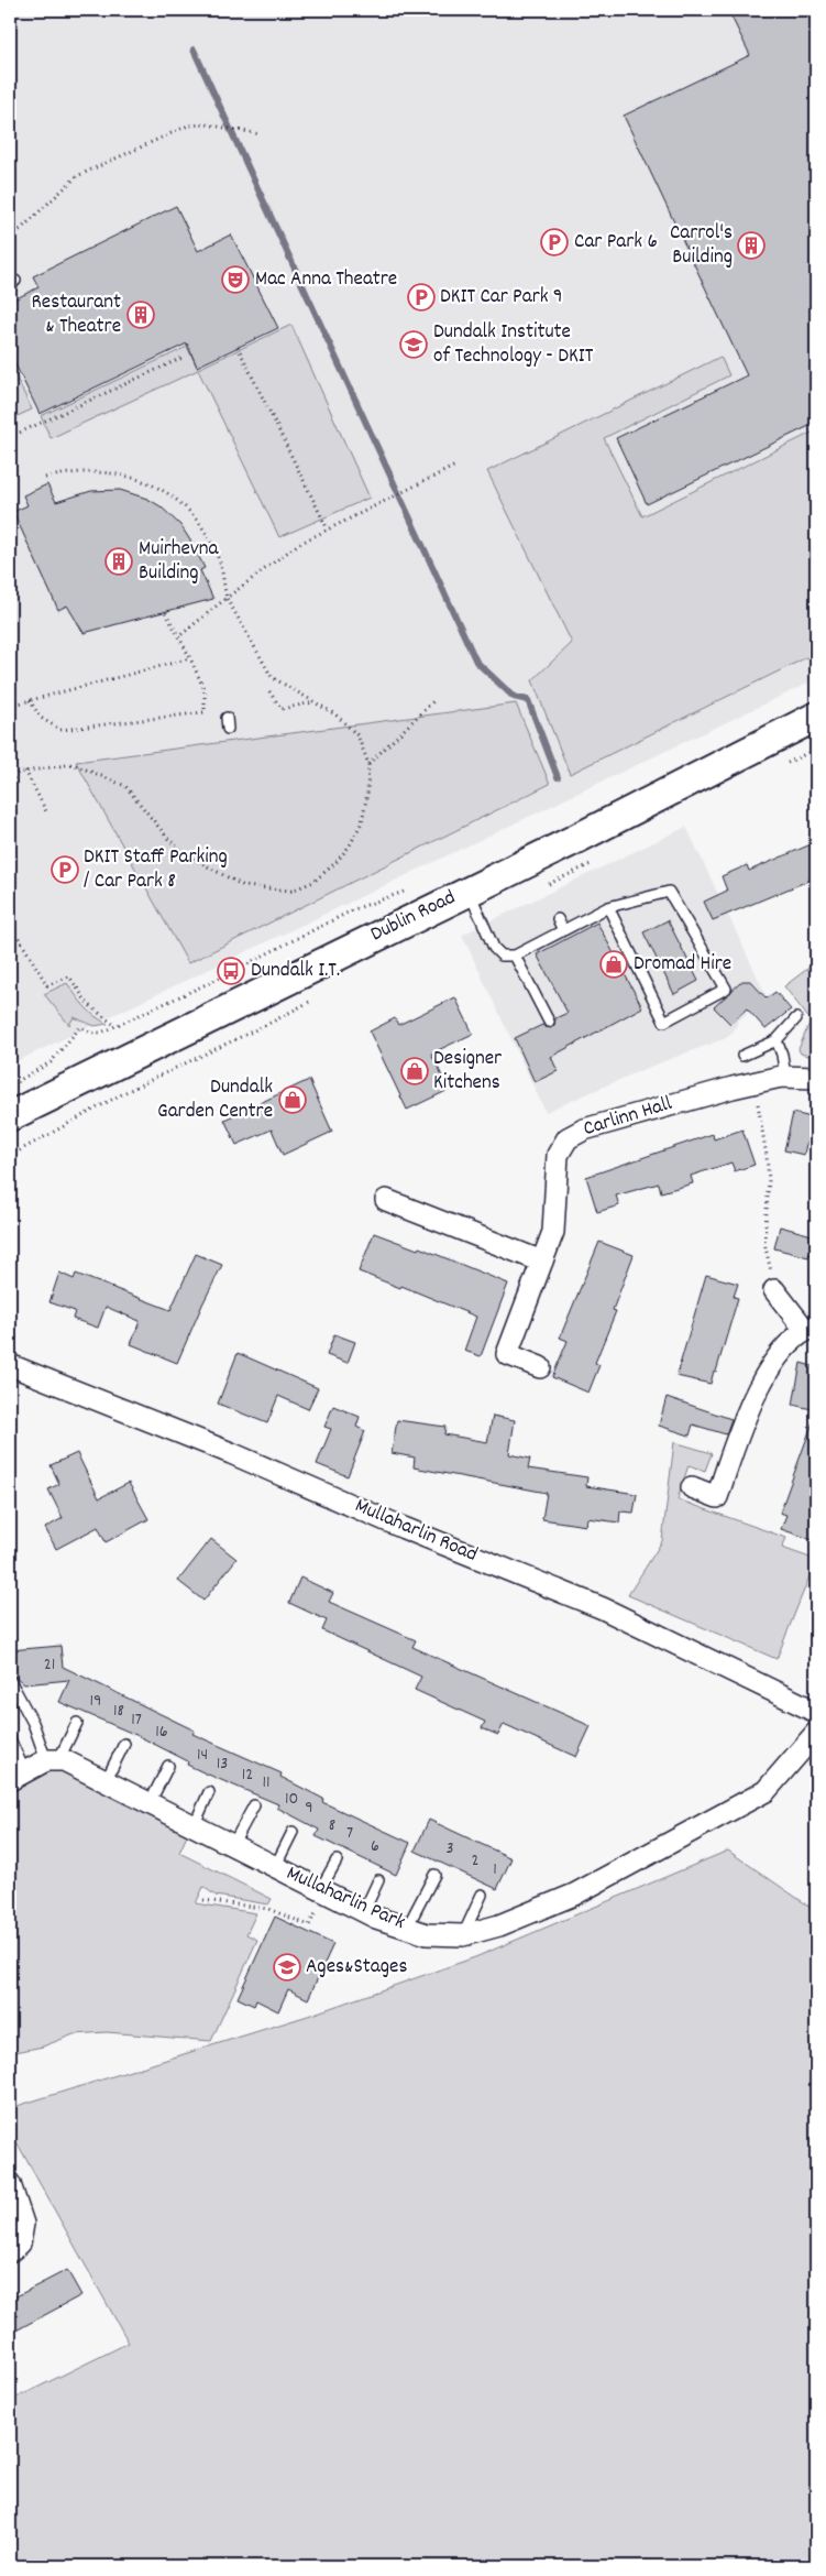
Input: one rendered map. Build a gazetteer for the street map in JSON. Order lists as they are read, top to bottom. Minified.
{"streets":{"main road":["Dublin Road"],"street":["Carlinn Hall","Mullaharlin Road","Mullaharlin Park"]},"places":{"parking":["Car Park 6","DKIT Car Park 9","DKIT Staff Parking / Car Park 8"],"building":["Carrol's Building","Restaurant & Theatre","Muirhevna Building"],"theatre":["Mac Anna Theatre"],"school or university":["Dundalk Institute of Technology - DKIT","Ages&Stages"],"shop":["Dromad Hire","Designer Kitchens","Dundalk Garden Centre"],"bus stop":["Dundalk I.T."]},"house_numbers":["21","19","18","17","16","14","13","12","11","10","9","8","7","6","3","2","1"]}
